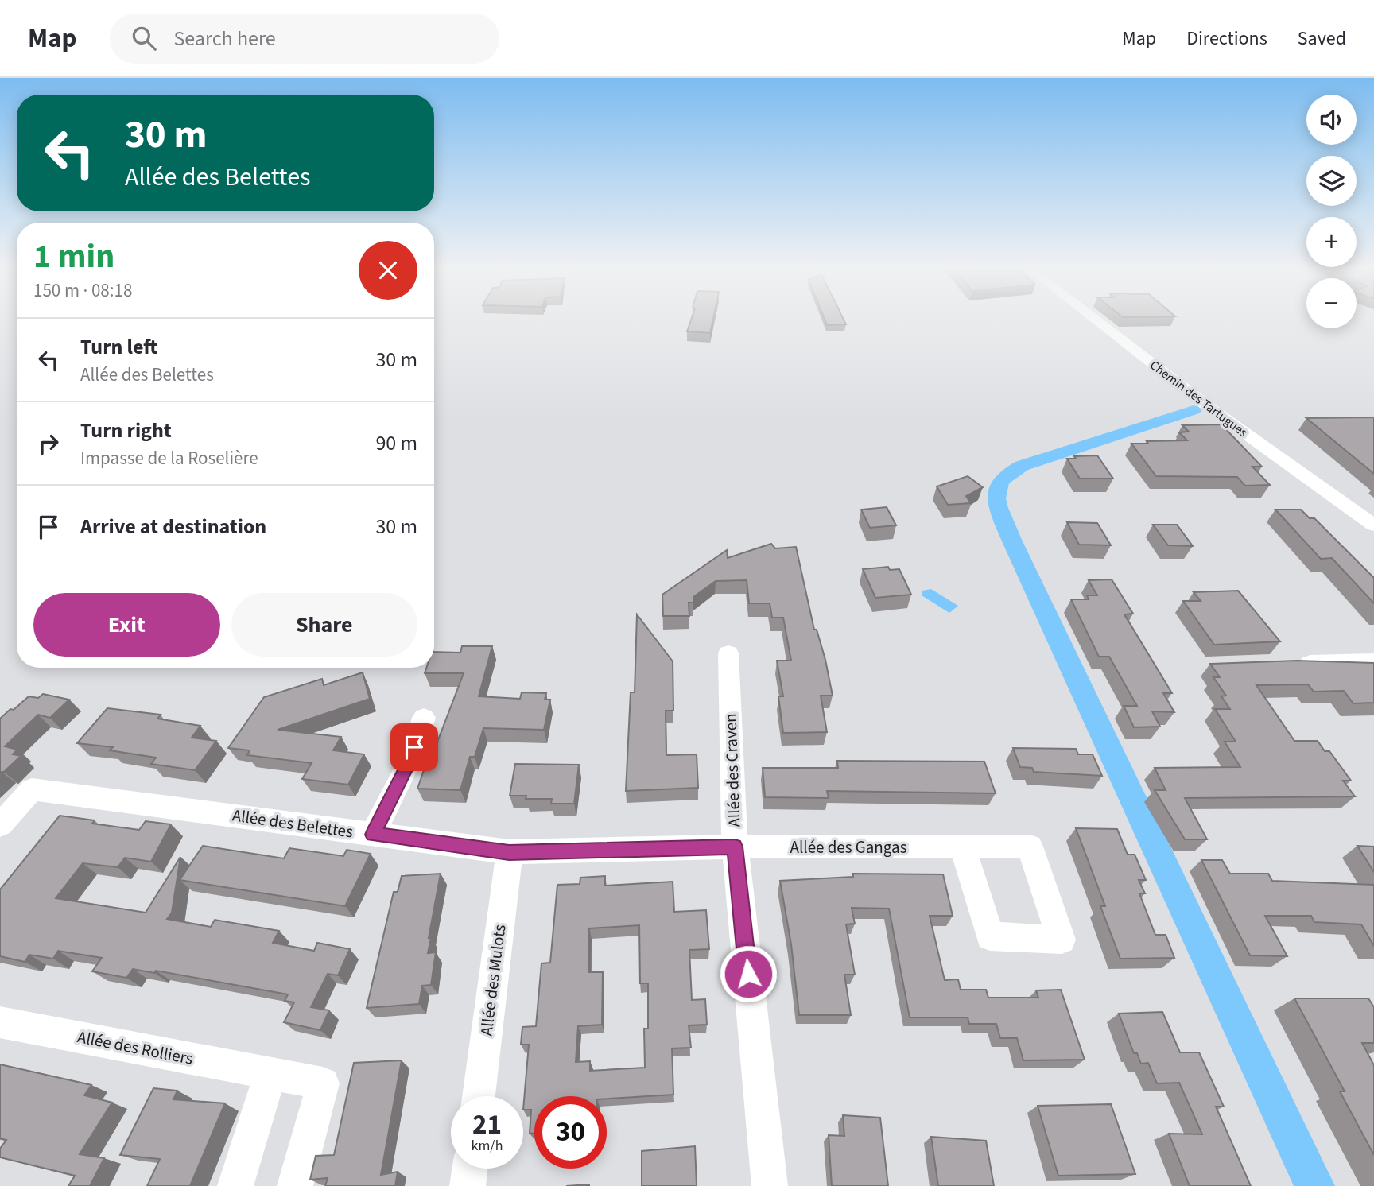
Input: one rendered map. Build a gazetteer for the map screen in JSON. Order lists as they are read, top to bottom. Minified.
{"streets":{"street":["Chemin des Tartugues","Allée des Craven","Allée des Belettes","Allée des Gangas","Allée des Mulots","Allée des Rolliers"]},"crossings":[["Allée des Craven","Allée des Belettes"],["Allée des Craven","Allée des Gangas"],["Allée des Belettes","Allée des Gangas"],["Allée des Belettes","Allée des Mulots"]],"page":{"header":"Map","search":"Search here","nav":["Map","Directions","Saved"],"map_buttons":["+","−"],"turn":["30 m","Allée des Belettes"],"heading":["1 min","150 m · 08:18"],"list":[{"name":"Turn left","note":"Allée des Belettes","value":"30 m"},{"name":"Turn right","note":"Impasse de la Roselière","value":"90 m"},{"name":"Arrive at destination","value":"30 m"}],"buttons":["Exit","Share"],"speed":"21 km/h","limit":"30"}}
